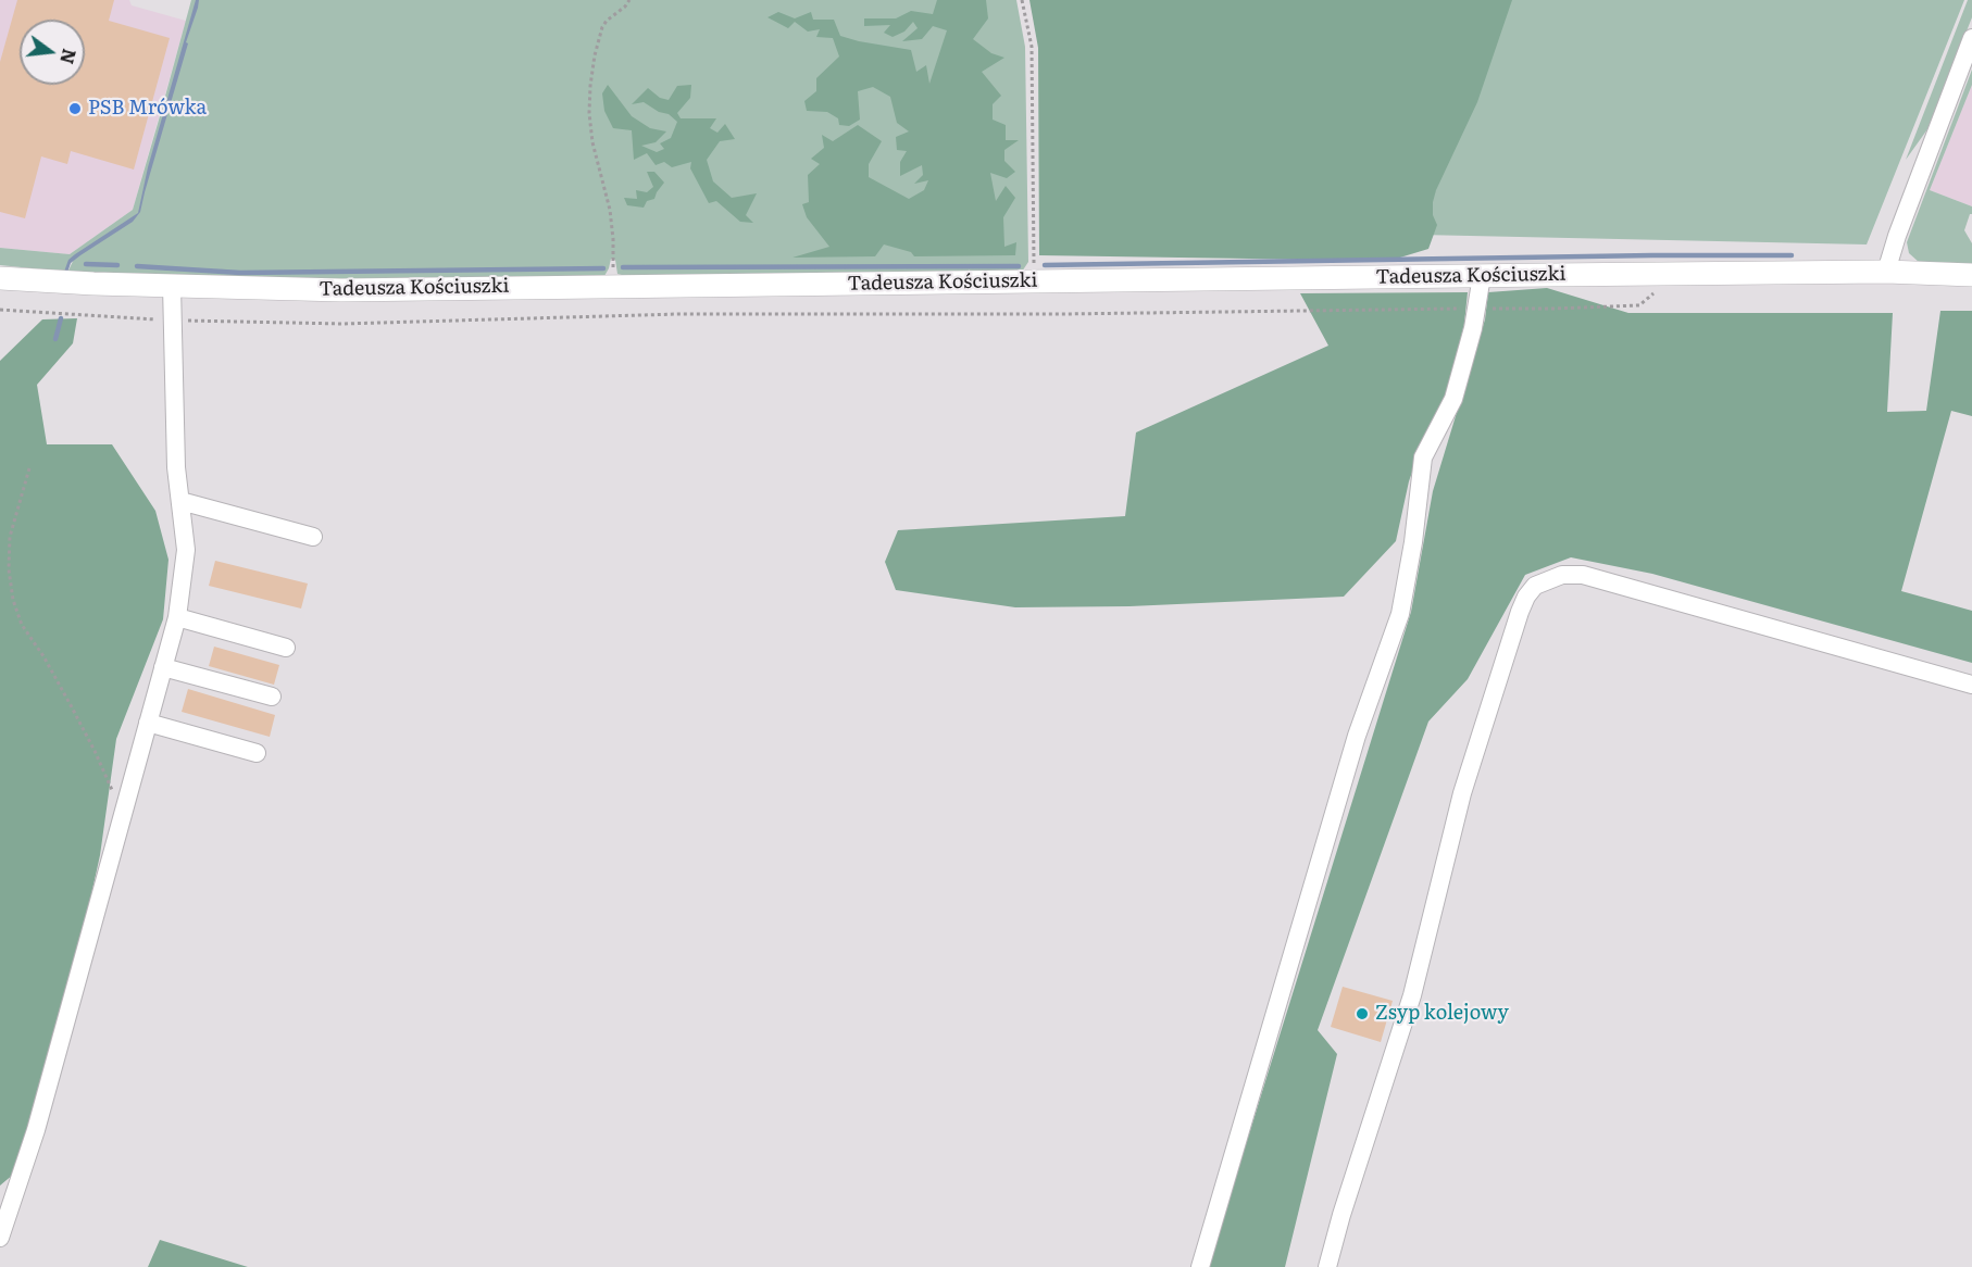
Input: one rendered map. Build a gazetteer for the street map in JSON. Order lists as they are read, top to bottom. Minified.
{"streets":{"main road":["Tadeusza Kościuszki"]},"places":["PSB Mrówka","Zsyp kolejowy"],"north":"right"}
